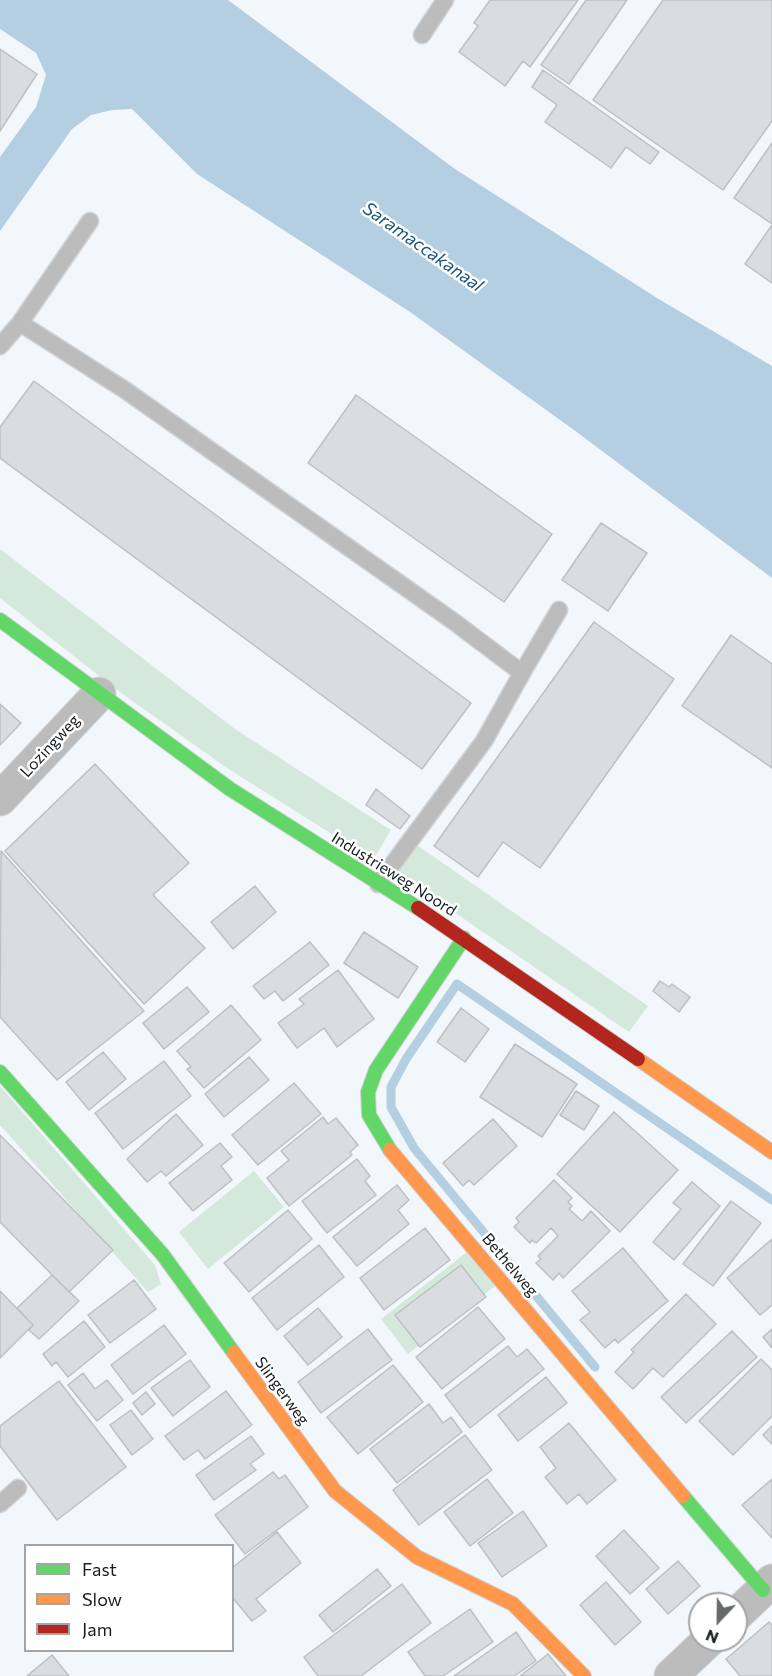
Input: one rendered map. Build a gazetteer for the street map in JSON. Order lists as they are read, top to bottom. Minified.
{"streets":{"street":["Lozingweg","Industrieweg Noord","Bethelweg","Slingerweg"]},"crossings":[["Lozingweg","Industrieweg Noord"],["Industrieweg Noord","Bethelweg"]],"water":["Saramaccakanaal"],"legend":["Fast","Slow","Jam"],"north":"bottom"}
